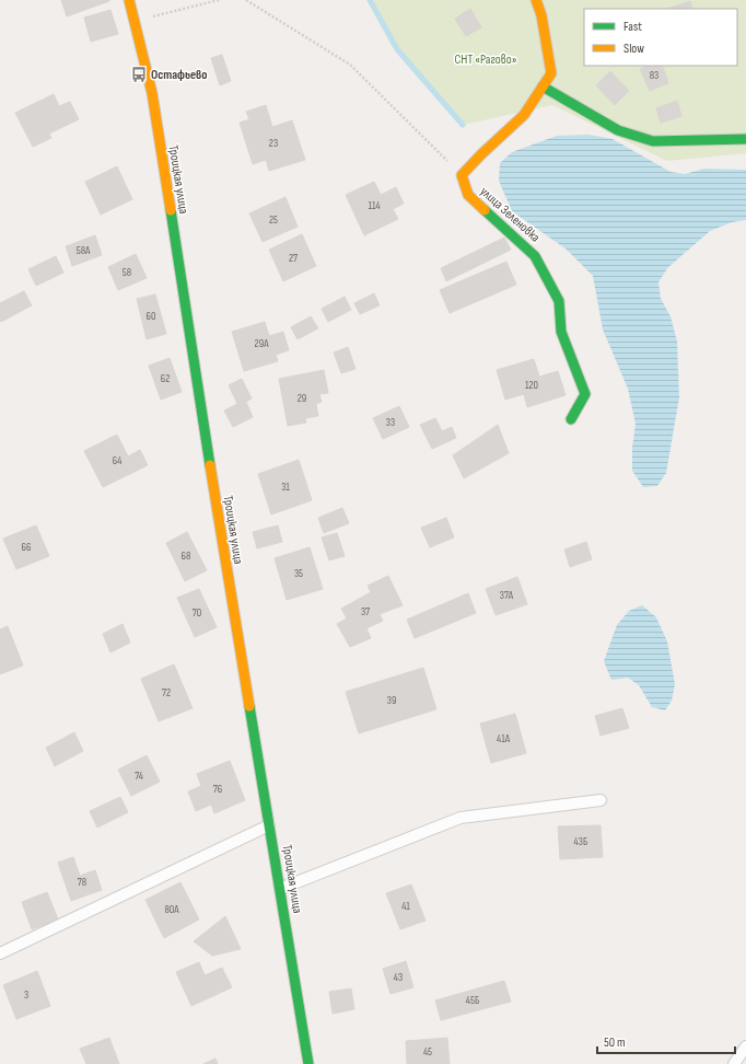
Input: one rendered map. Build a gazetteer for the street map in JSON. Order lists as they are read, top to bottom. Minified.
{"streets":{"street":["Троицкая улица","улица Зеленовка"]},"parks":["СНТ «Рагово»"],"places":{"bus stop":["Остафьево"]},"house_numbers":["83","23","114","25","58А","27","58","60","29А","62","120","29","33","64","31","66","68","35","37А","37","70","72","39","41А","74","76","43Б","78","41","80А","43","3","45Б","45"],"legend":["Fast","Slow"],"scale_bar":"50 m"}
